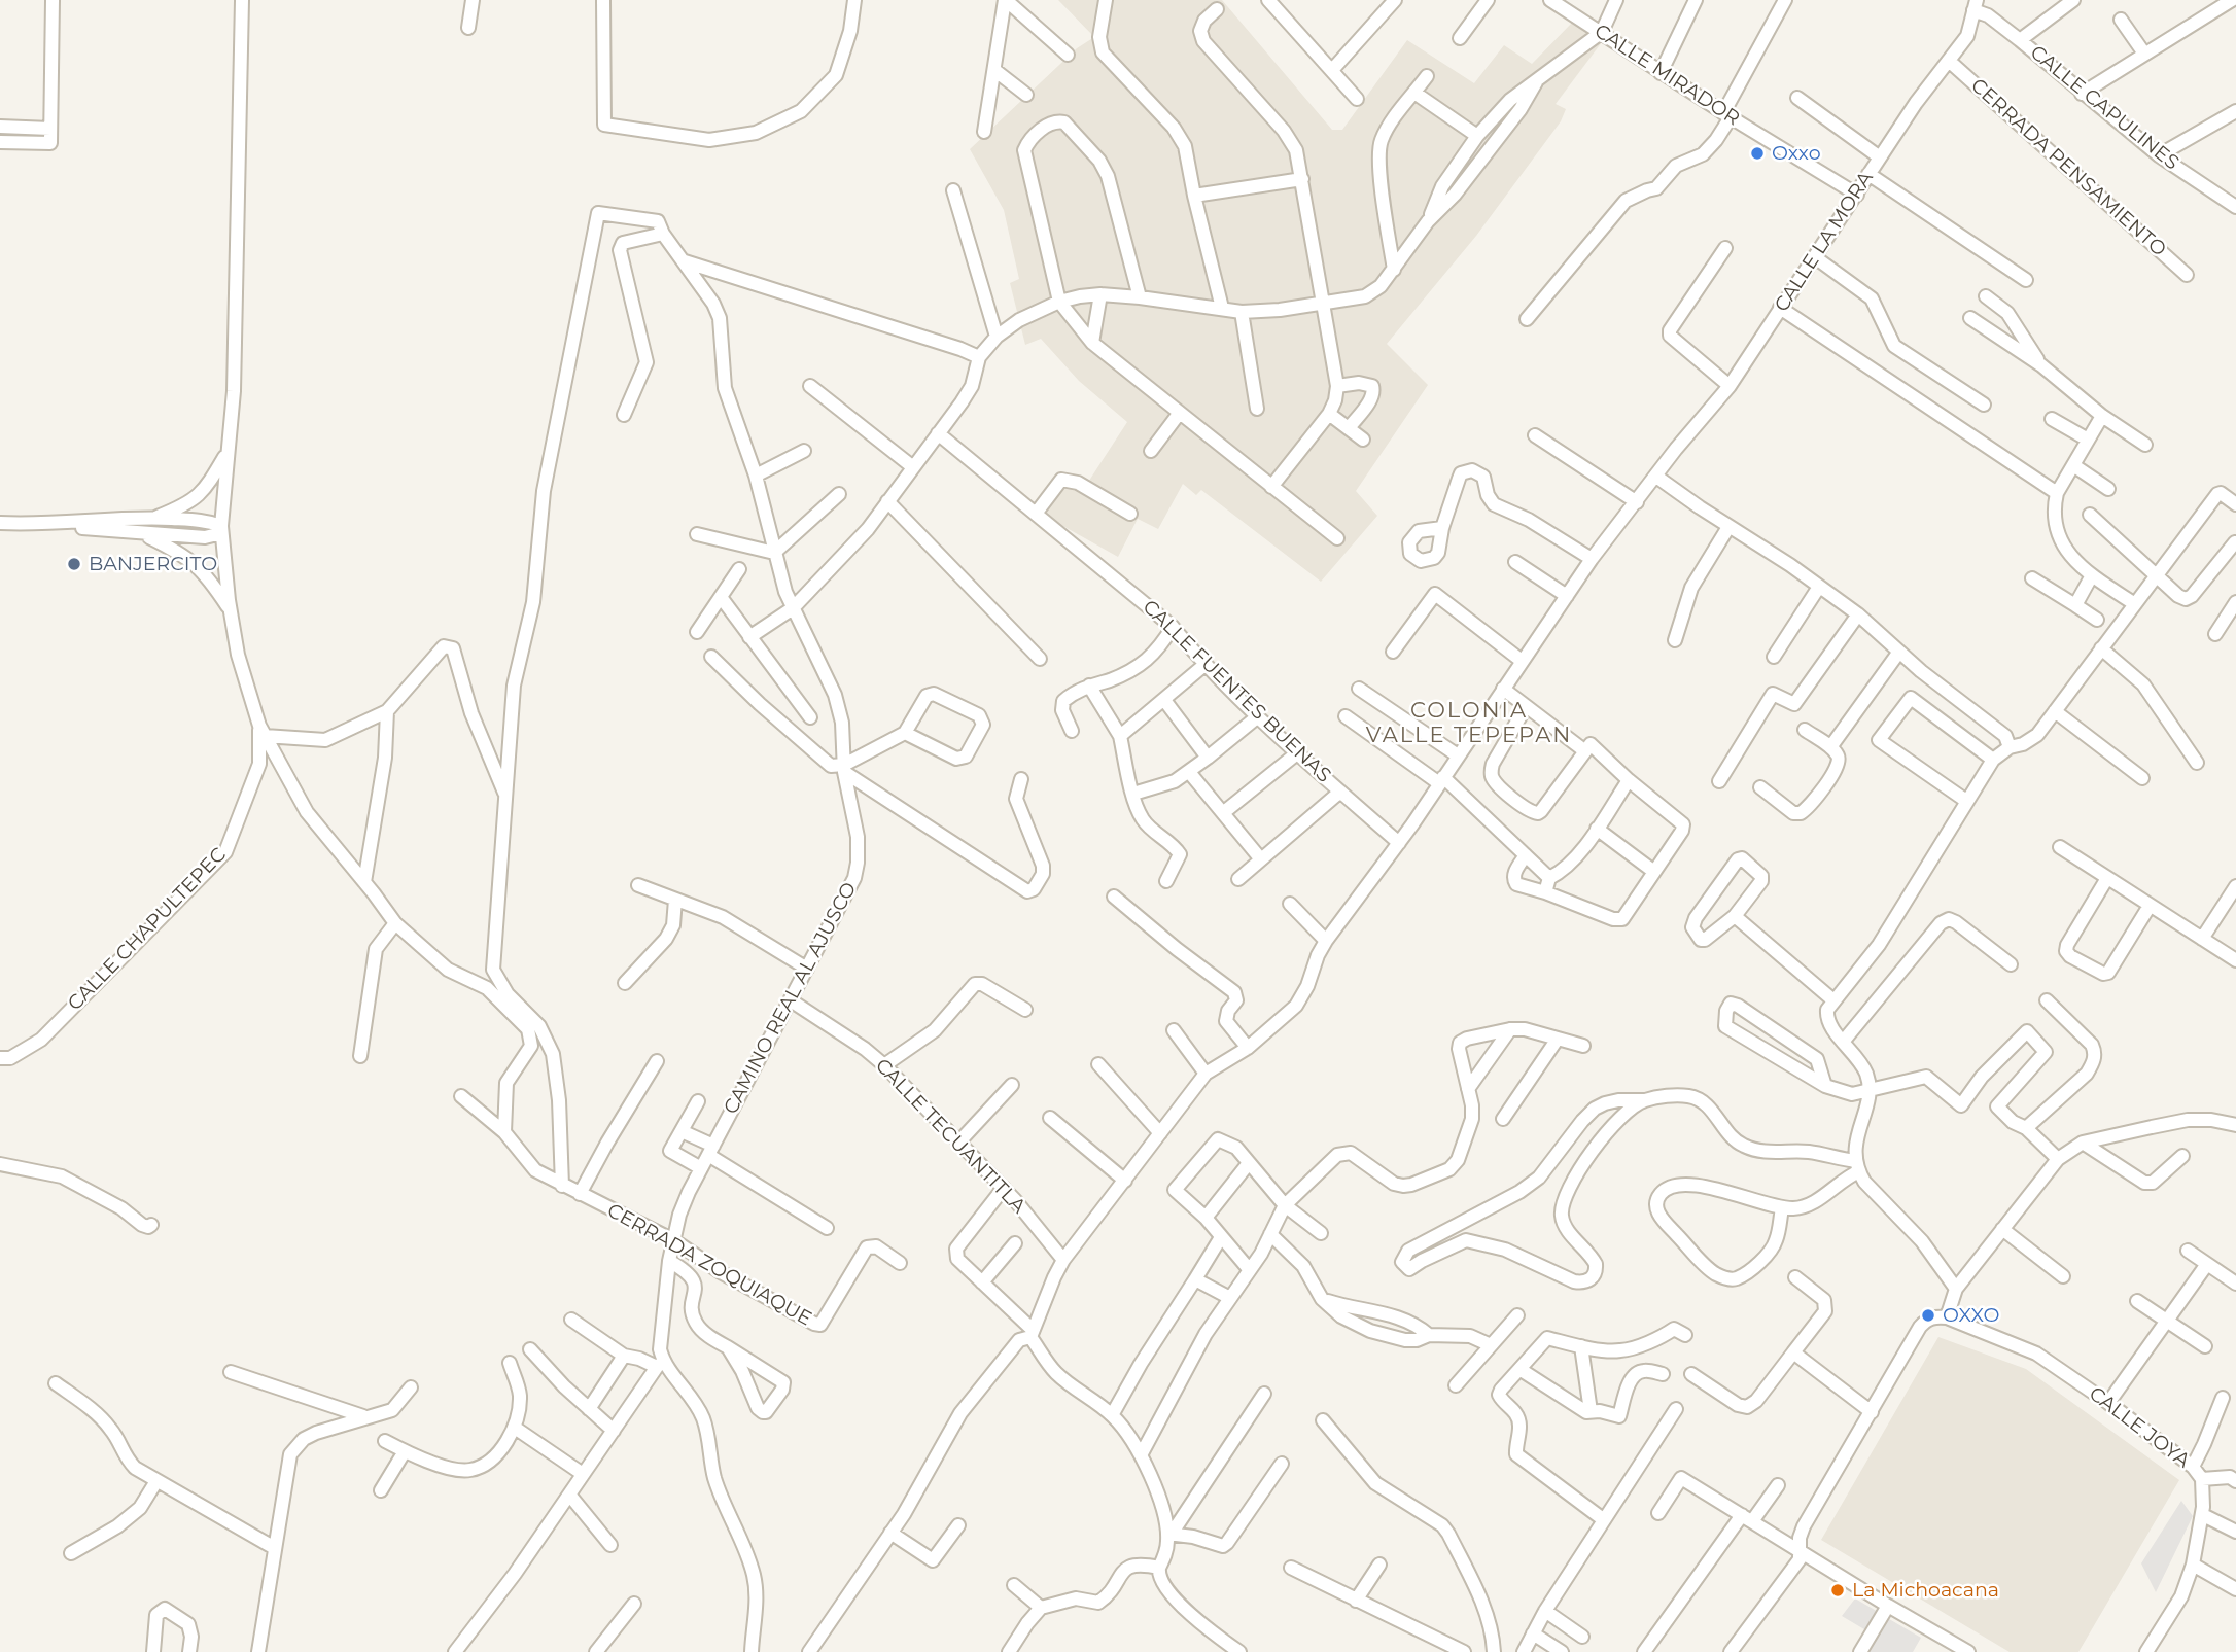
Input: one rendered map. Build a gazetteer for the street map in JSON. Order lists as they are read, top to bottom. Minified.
{"streets":{"street":["CALLE MIRADOR","CALLE CAPULINES","CERRADA PENSAMIENTO","CALLE LA MORA","CALLE FUENTES BUENAS","CALLE CHAPULTEPEC","CAMINO REAL AL AJUSCO","CALLE TECUANTITLA","CERRADA ZOQUIAQUE","CALLE JOYA"]},"crossings":[["CALLE MIRADOR","CALLE LA MORA"],["CALLE CAPULINES","CALLE LA MORA"],["CERRADA PENSAMIENTO","CALLE LA MORA"],["CALLE LA MORA","CALLE FUENTES BUENAS"],["CAMINO REAL AL AJUSCO","CALLE TECUANTITLA"],["CAMINO REAL AL AJUSCO","CERRADA ZOQUIAQUE"]],"districts":["COLONIA VALLE TEPEPAN"],"places":["Oxxo","BANJERCITO","OXXO","La Michoacana"]}
